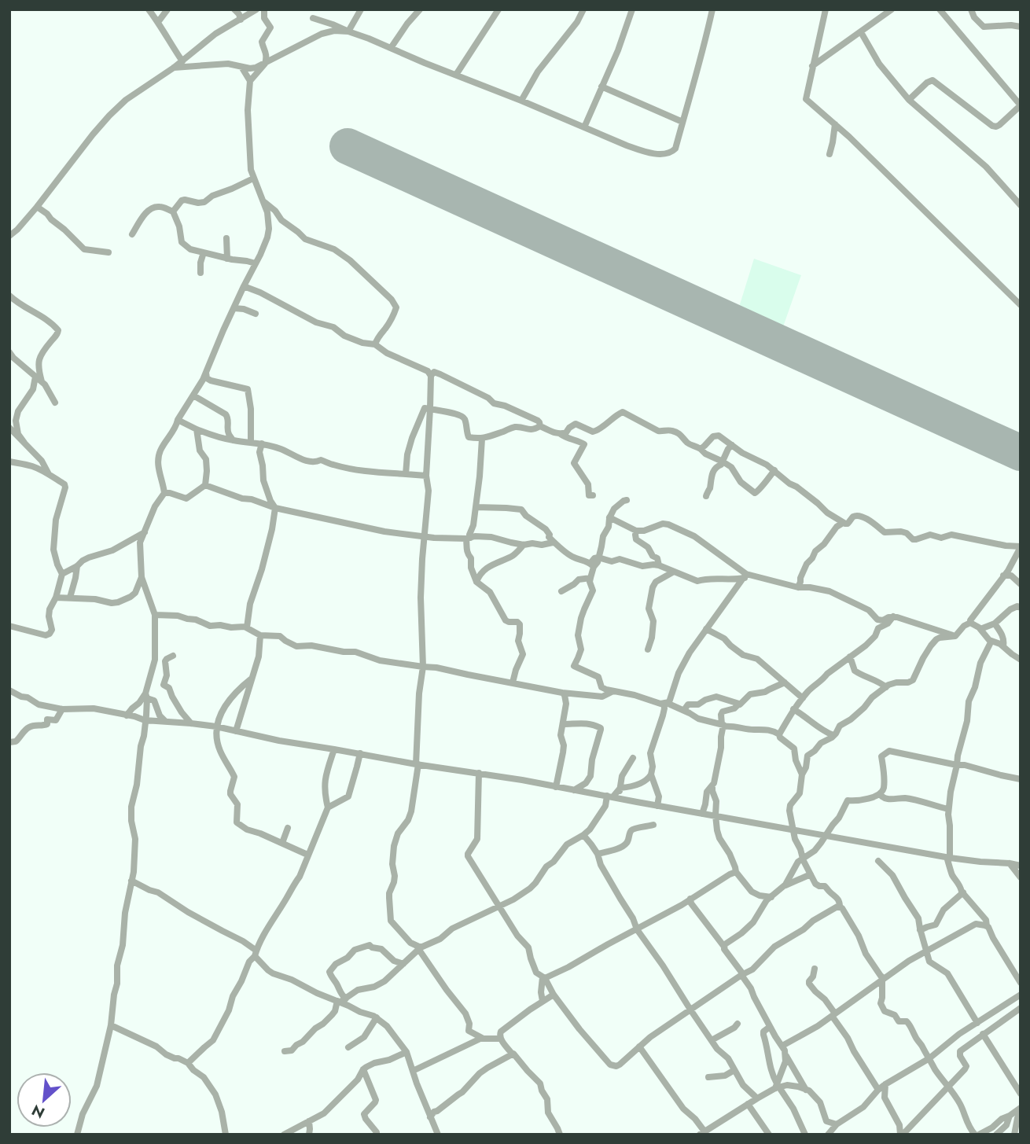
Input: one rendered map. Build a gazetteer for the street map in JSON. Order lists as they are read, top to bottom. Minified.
{"north":"bottom left"}
